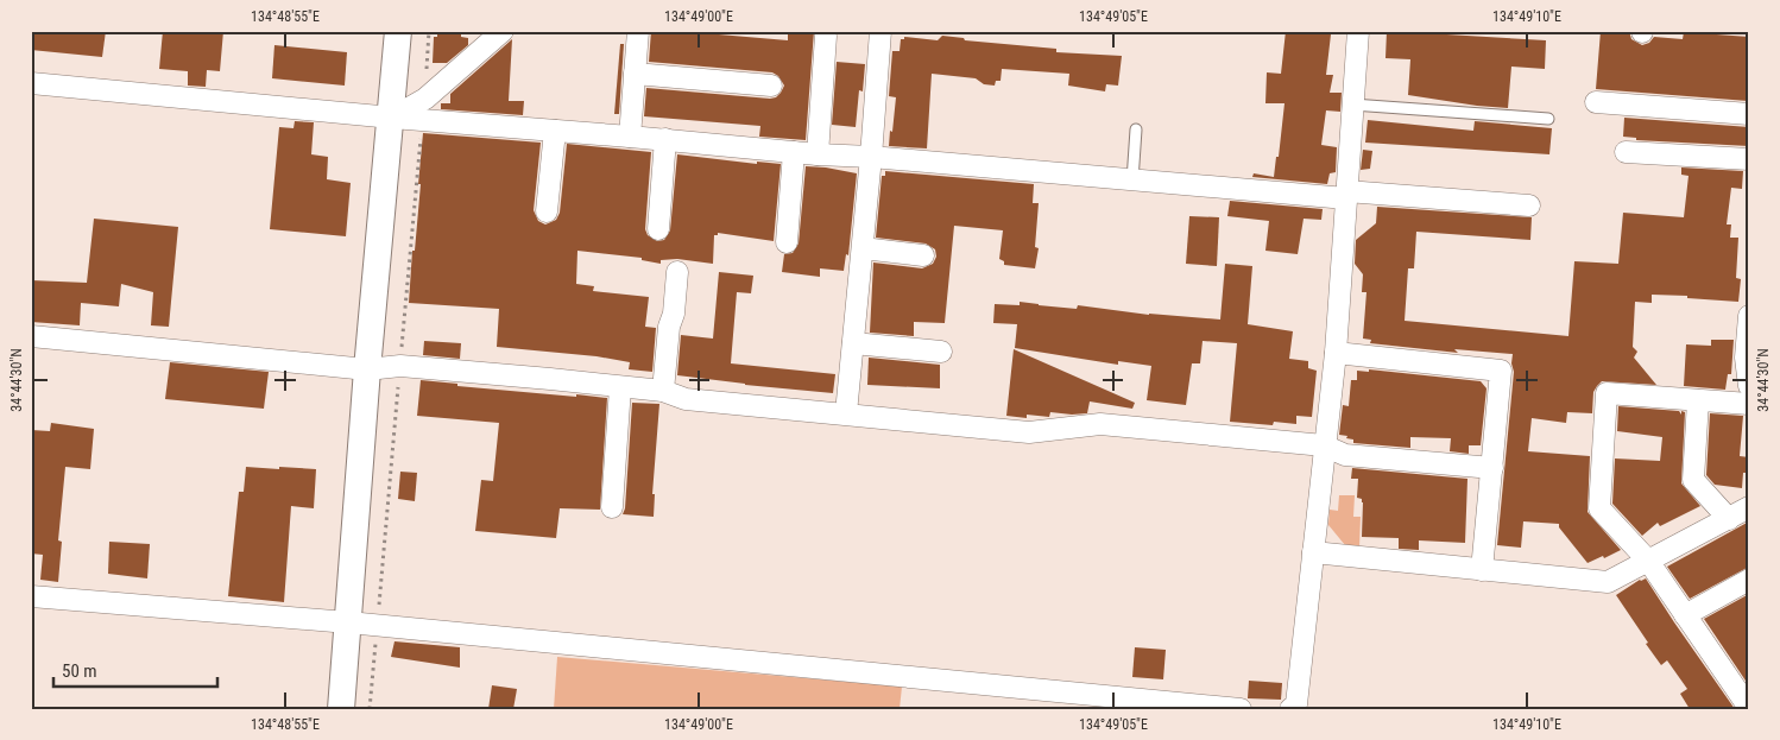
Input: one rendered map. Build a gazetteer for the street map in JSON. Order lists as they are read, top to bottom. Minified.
{"scale_bar":"50 m","coordinates":["134°48'55\"E","134°49'00\"E","134°49'05\"E","134°49'10\"E","34°44'30\"N"]}
